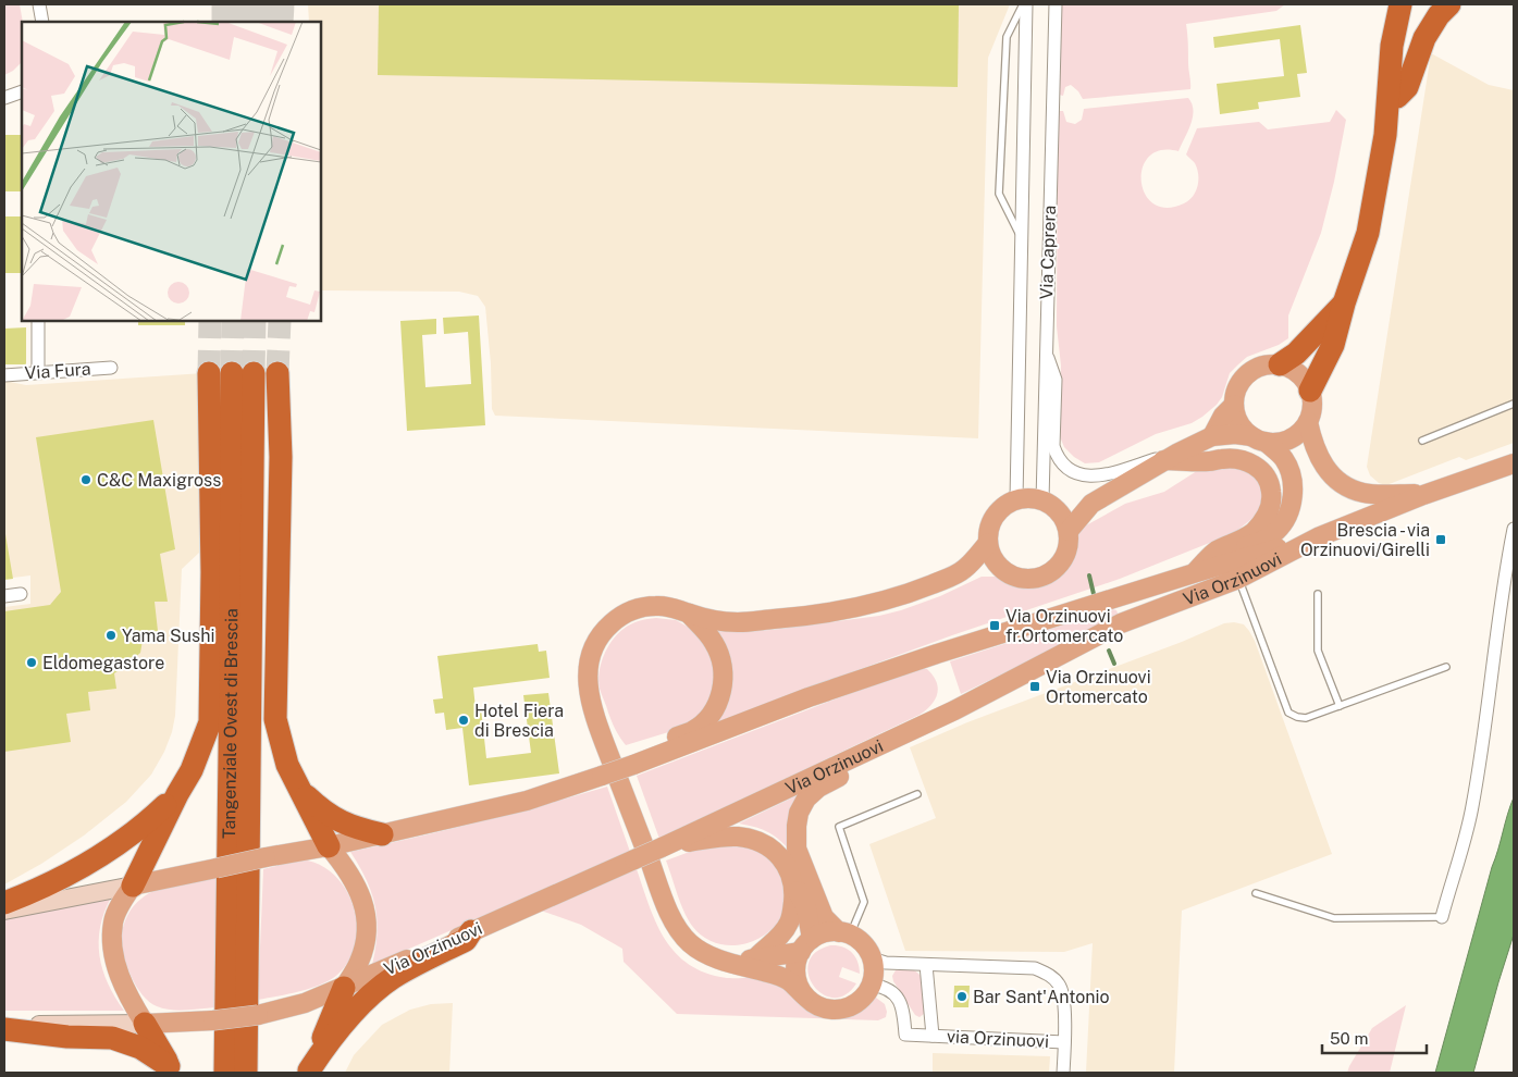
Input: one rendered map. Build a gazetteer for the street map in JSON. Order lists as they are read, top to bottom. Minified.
{"streets":{"highway":["Tangenziale Ovest di Brescia"],"main road":["Via Orzinuovi"],"street":["Via Caprera","Via Fura","via Orzinuovi"]},"places":{"other":["C&C Maxigross","Yama Sushi","Eldomegastore","Hotel Fiera di Brescia","Bar Sant'Antonio"],"transit":["Brescia - via Orzinuovi/Girelli","Via Orzinuovi fr.Ortomercato","Via Orzinuovi Ortomercato"]},"scale_bar":"50 m"}
